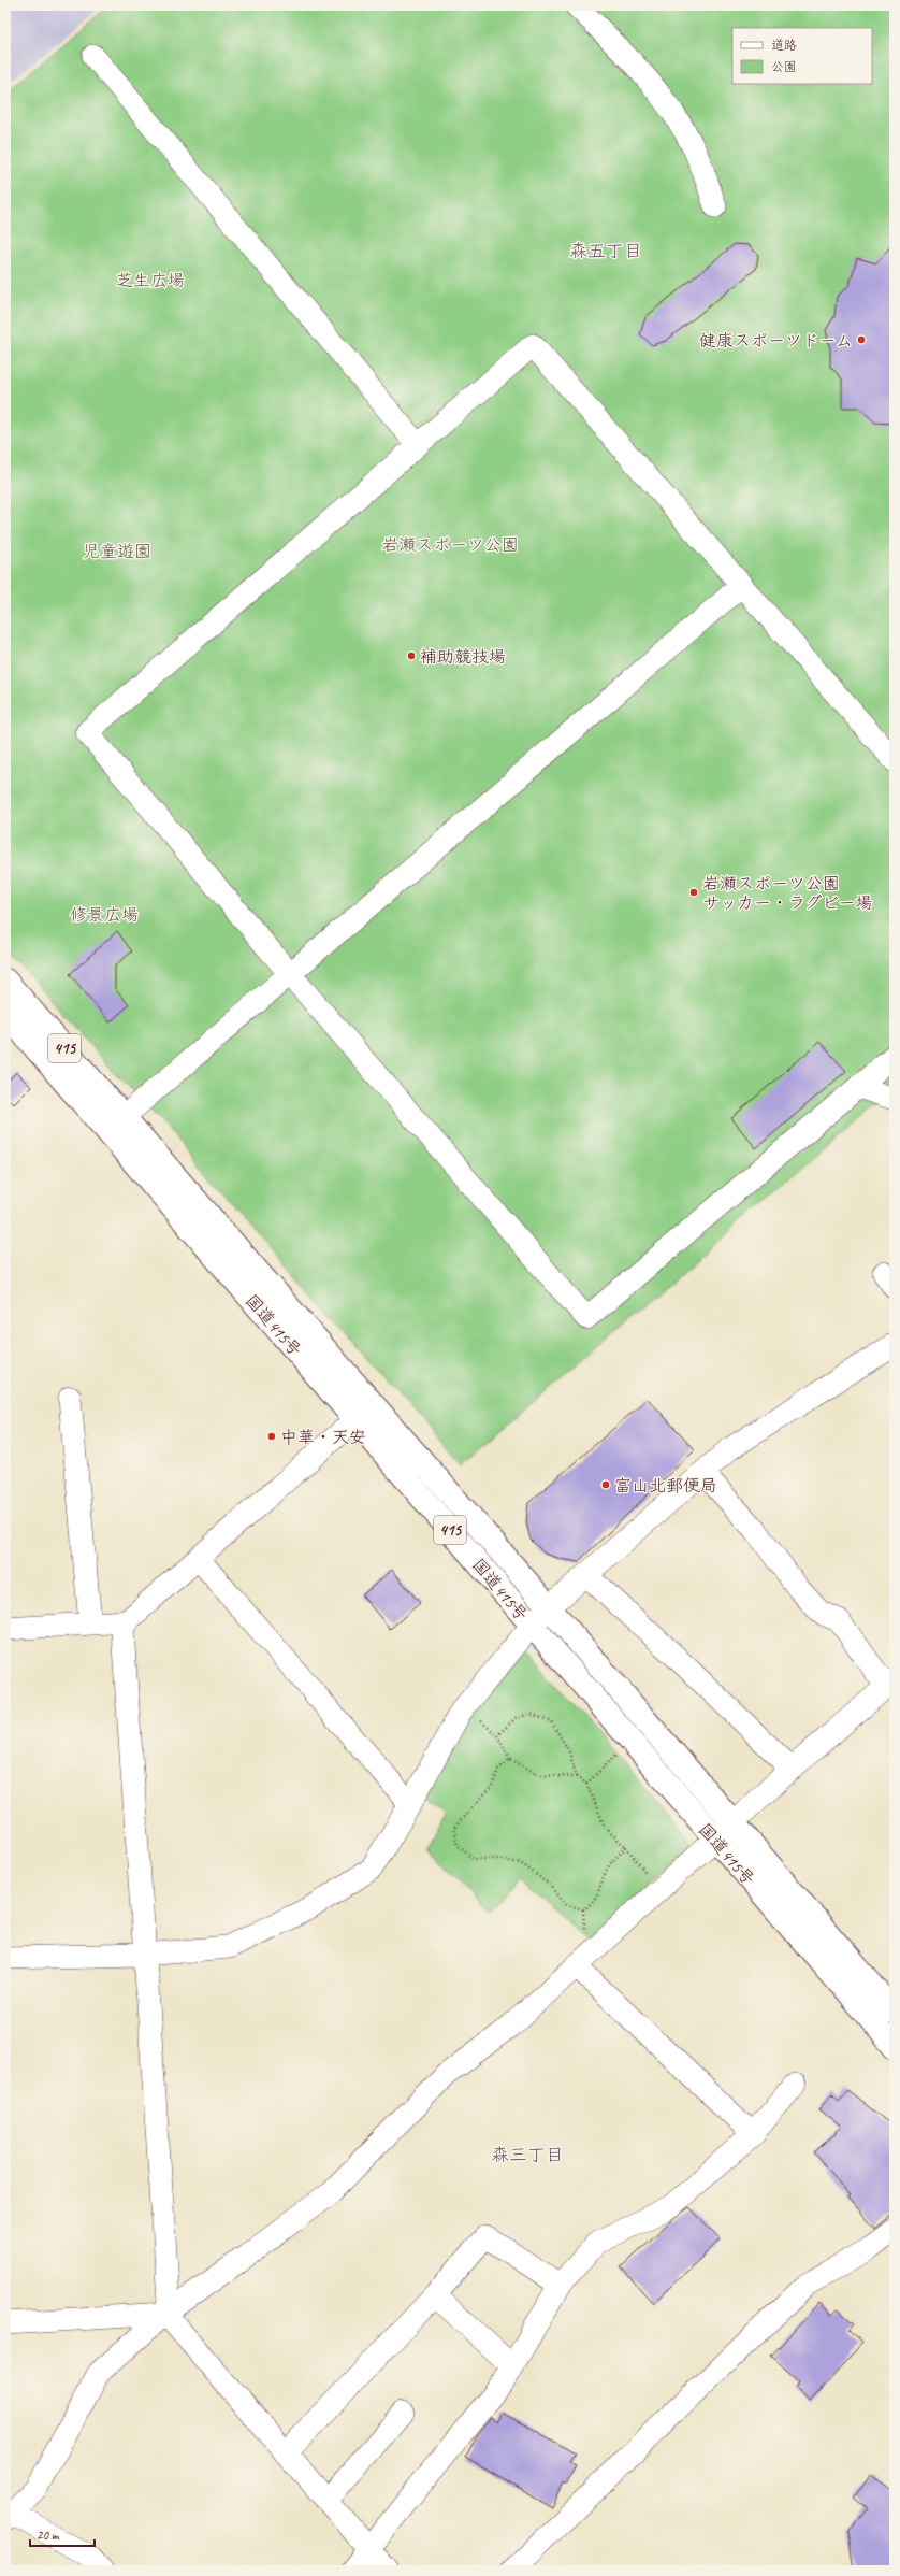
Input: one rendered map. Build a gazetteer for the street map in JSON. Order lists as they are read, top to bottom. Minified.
{"streets":{"highway":["415","国道415号"]},"districts":["森五丁目","森三丁目"],"parks":["芝生広場","岩瀬スポーツ公園","児童遊園","修景広場"],"places":["健康スポーツドーム","補助競技場","岩瀬スポーツ公園 サッカー・ラグビー場","中華・天安","富山北郵便局"],"legend":["道路","公園"],"scale_bar":"20 m"}
